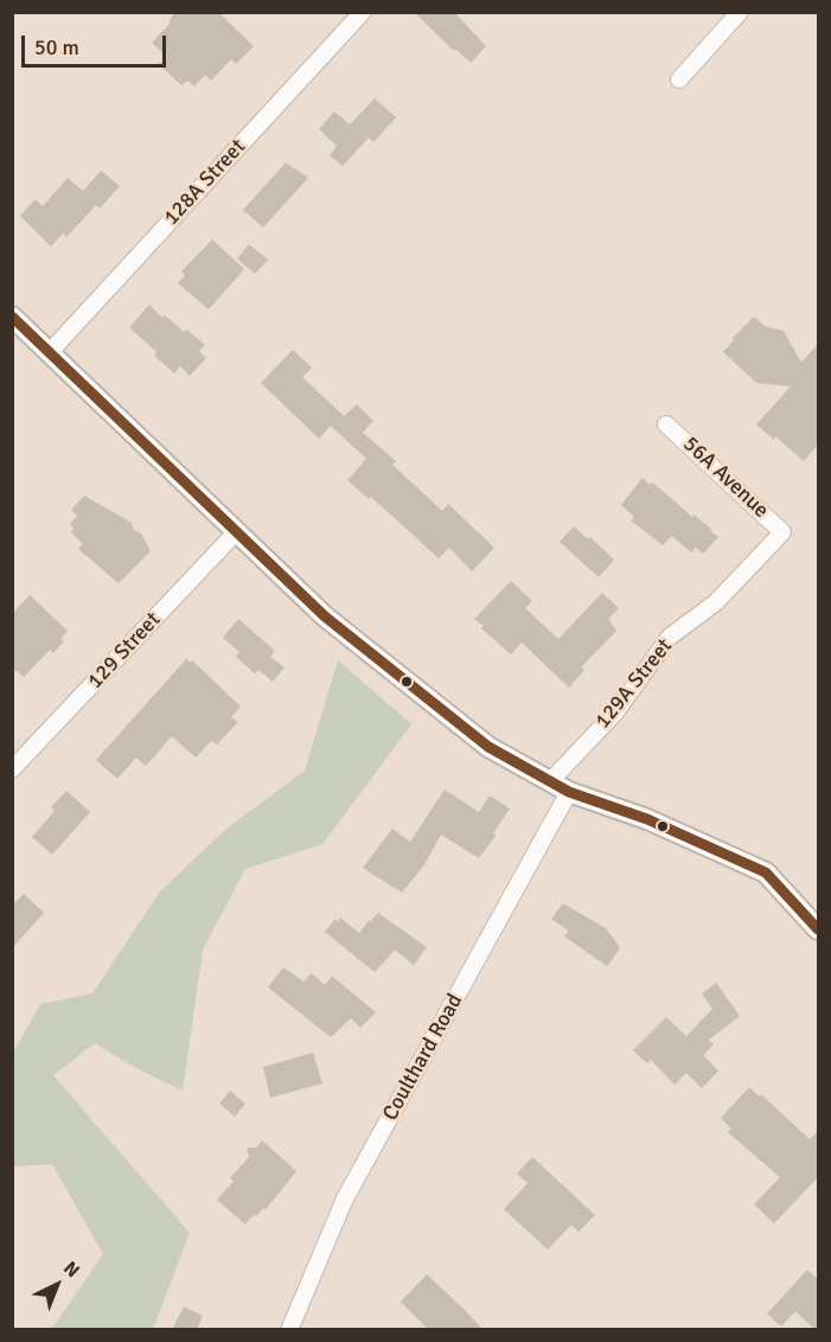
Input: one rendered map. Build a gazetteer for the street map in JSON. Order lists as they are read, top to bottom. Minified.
{"streets":{"street":["128A Street","56A Avenue","129 Street","129A Street","Coulthard Road"]},"crossings":[["56A Avenue","129A Street"]],"scale_bar":"50 m","north":"top right"}
